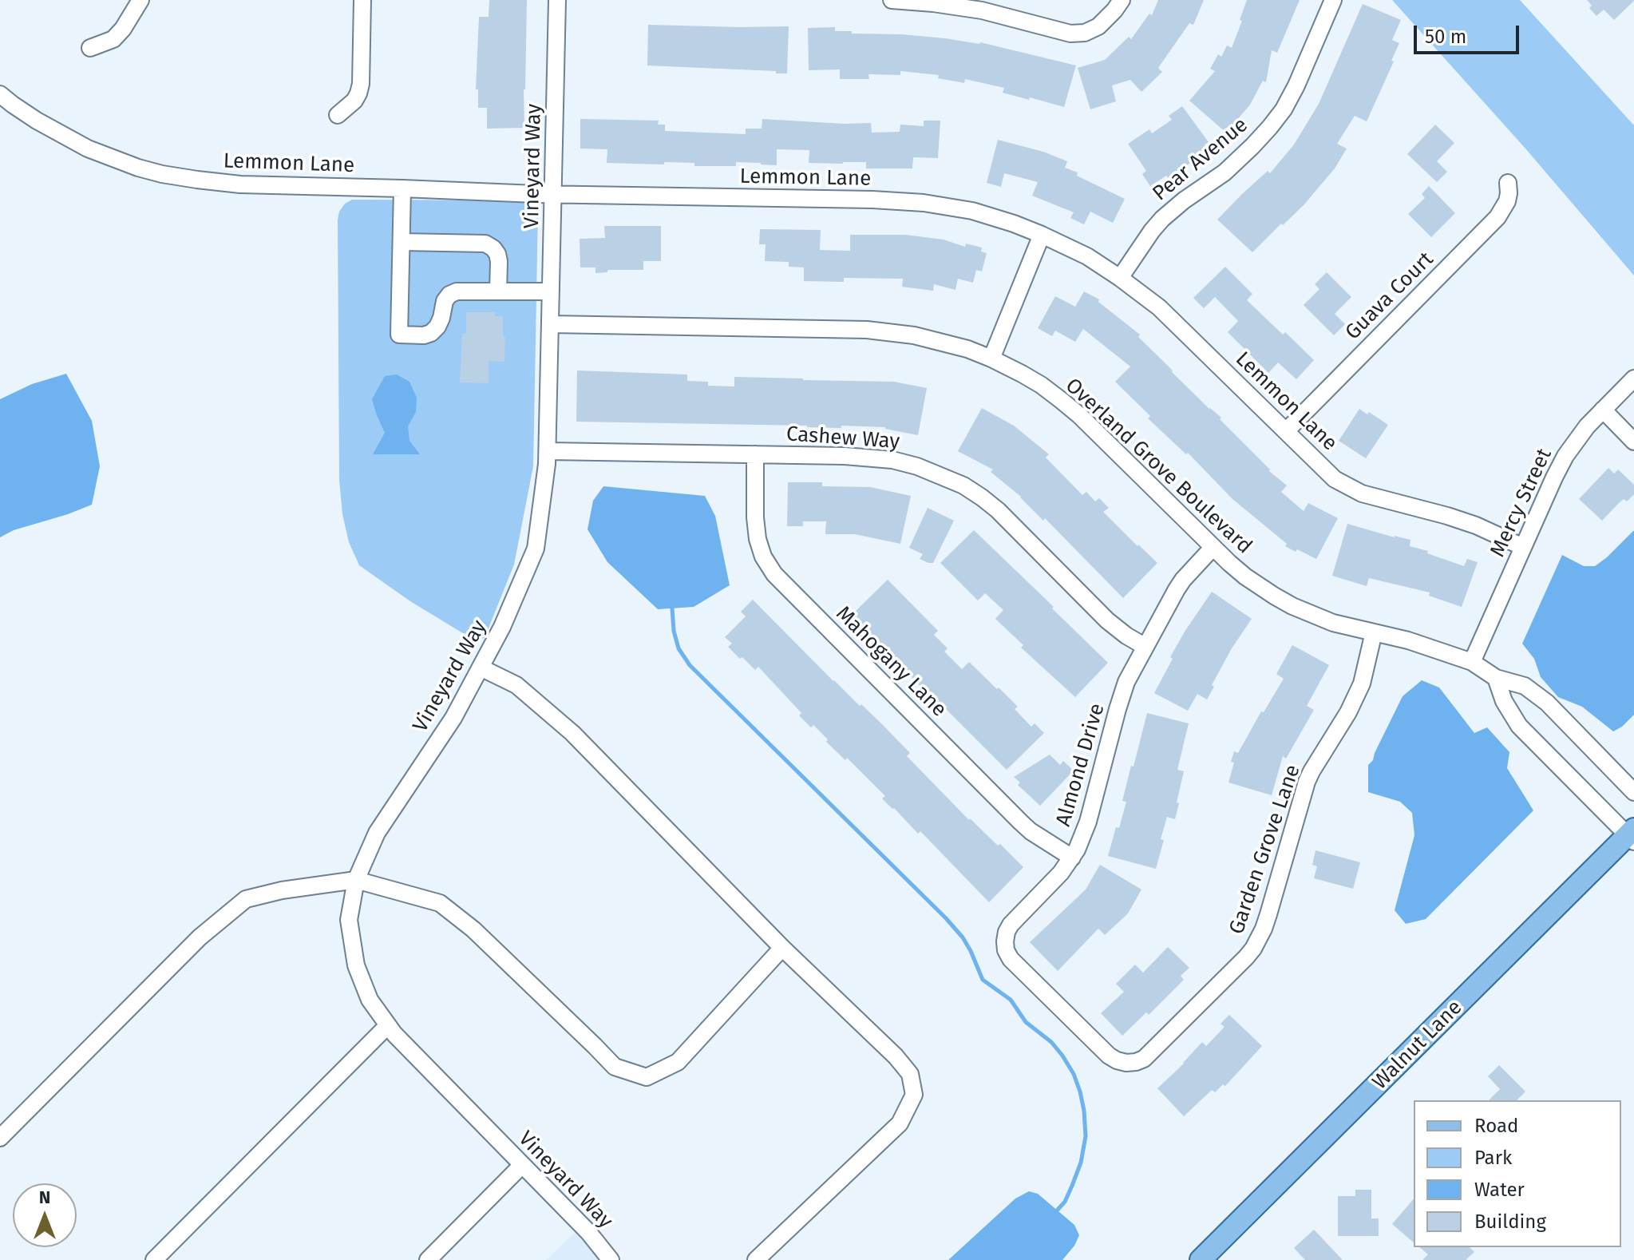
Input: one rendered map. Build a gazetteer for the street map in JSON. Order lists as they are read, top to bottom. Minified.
{"streets":{"main road":["Walnut Lane"],"street":["Pear Avenue","Lemmon Lane","Vineyard Way","Guava Court","Cashew Way","Overland Grove Boulevard","Mercy Street","Mahogany Lane","Almond Drive","Garden Grove Lane"]},"crossings":[["Pear Avenue","Lemmon Lane"],["Lemmon Lane","Vineyard Way"],["Lemmon Lane","Guava Court"],["Lemmon Lane","Mercy Street"],["Vineyard Way","Cashew Way"],["Vineyard Way","Overland Grove Boulevard"],["Cashew Way","Mahogany Lane"],["Cashew Way","Almond Drive"],["Overland Grove Boulevard","Mercy Street"],["Overland Grove Boulevard","Almond Drive"],["Overland Grove Boulevard","Garden Grove Lane"],["Mahogany Lane","Almond Drive"],["Almond Drive","Garden Grove Lane"]],"legend":["Road","Park","Water","Building"],"scale_bar":"50 m","north":"top"}
